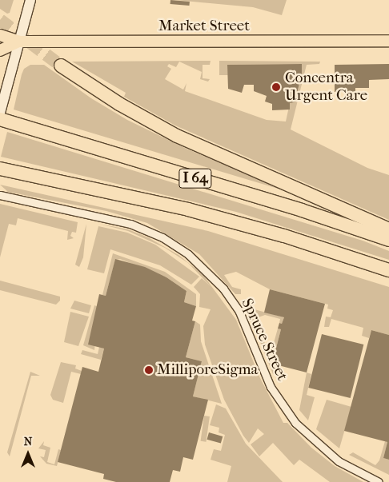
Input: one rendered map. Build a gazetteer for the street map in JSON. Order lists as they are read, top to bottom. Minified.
{"streets":{"highway":["I 64"],"main road":["Market Street"],"street":["Spruce Street"]},"places":["Concentra Urgent Care","MilliporeSigma"],"north":"top"}
